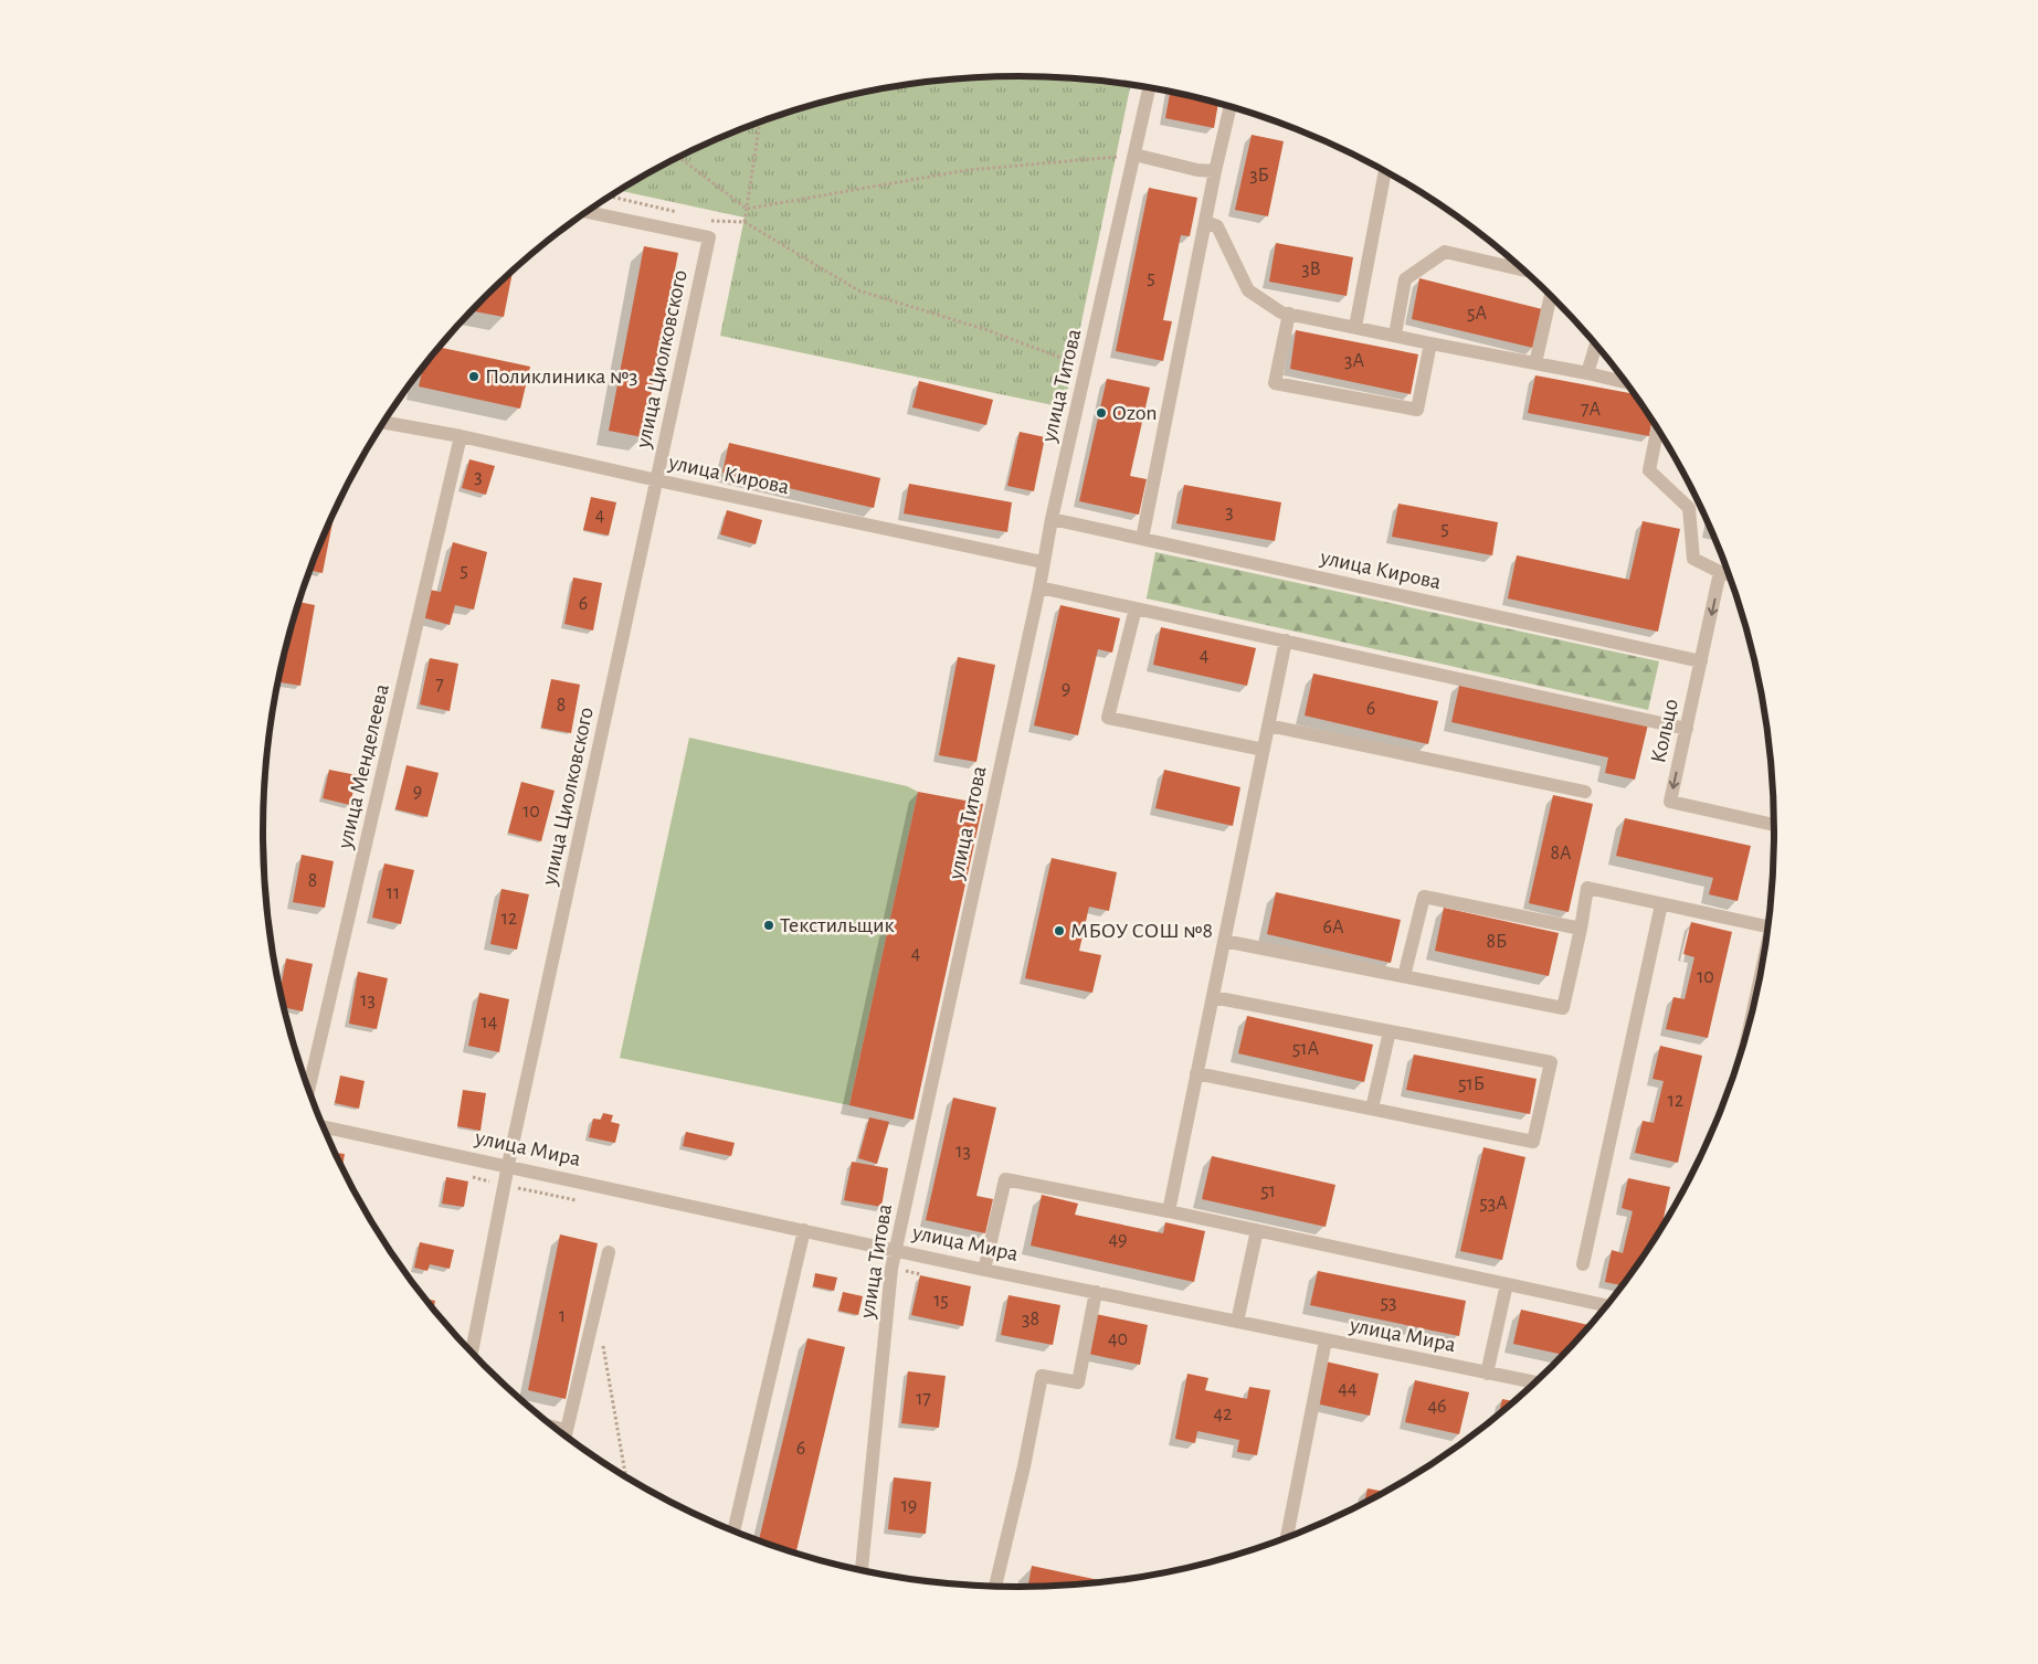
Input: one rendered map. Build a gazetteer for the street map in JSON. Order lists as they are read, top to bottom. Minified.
{"streets":{"street":["улица Циолковского","улица Титова","улица Кирова","Кольцо","улица Менделеева","улица Мира"]},"crossings":[["улица Циолковского","улица Кирова"],["улица Циолковского","улица Мира"],["улица Титова","улица Кирова"],["улица Титова","улица Мира"],["улица Кирова","Кольцо"],["улица Кирова","улица Менделеева"]],"places":["Поликлиника №3","Ozon","Текстильщик","МБОУ СОШ №8"],"house_numbers":["3Б","3В","5","5А","3А","7А","3","3","4","5","5","6","4","7","9","8","6","9","10","8А","8","11","12","6А","8Б","4","10","13","14","51А","51Б","12","13","51","53А","49","15","53","1","38","40","44","17","46","42","6","19"]}
